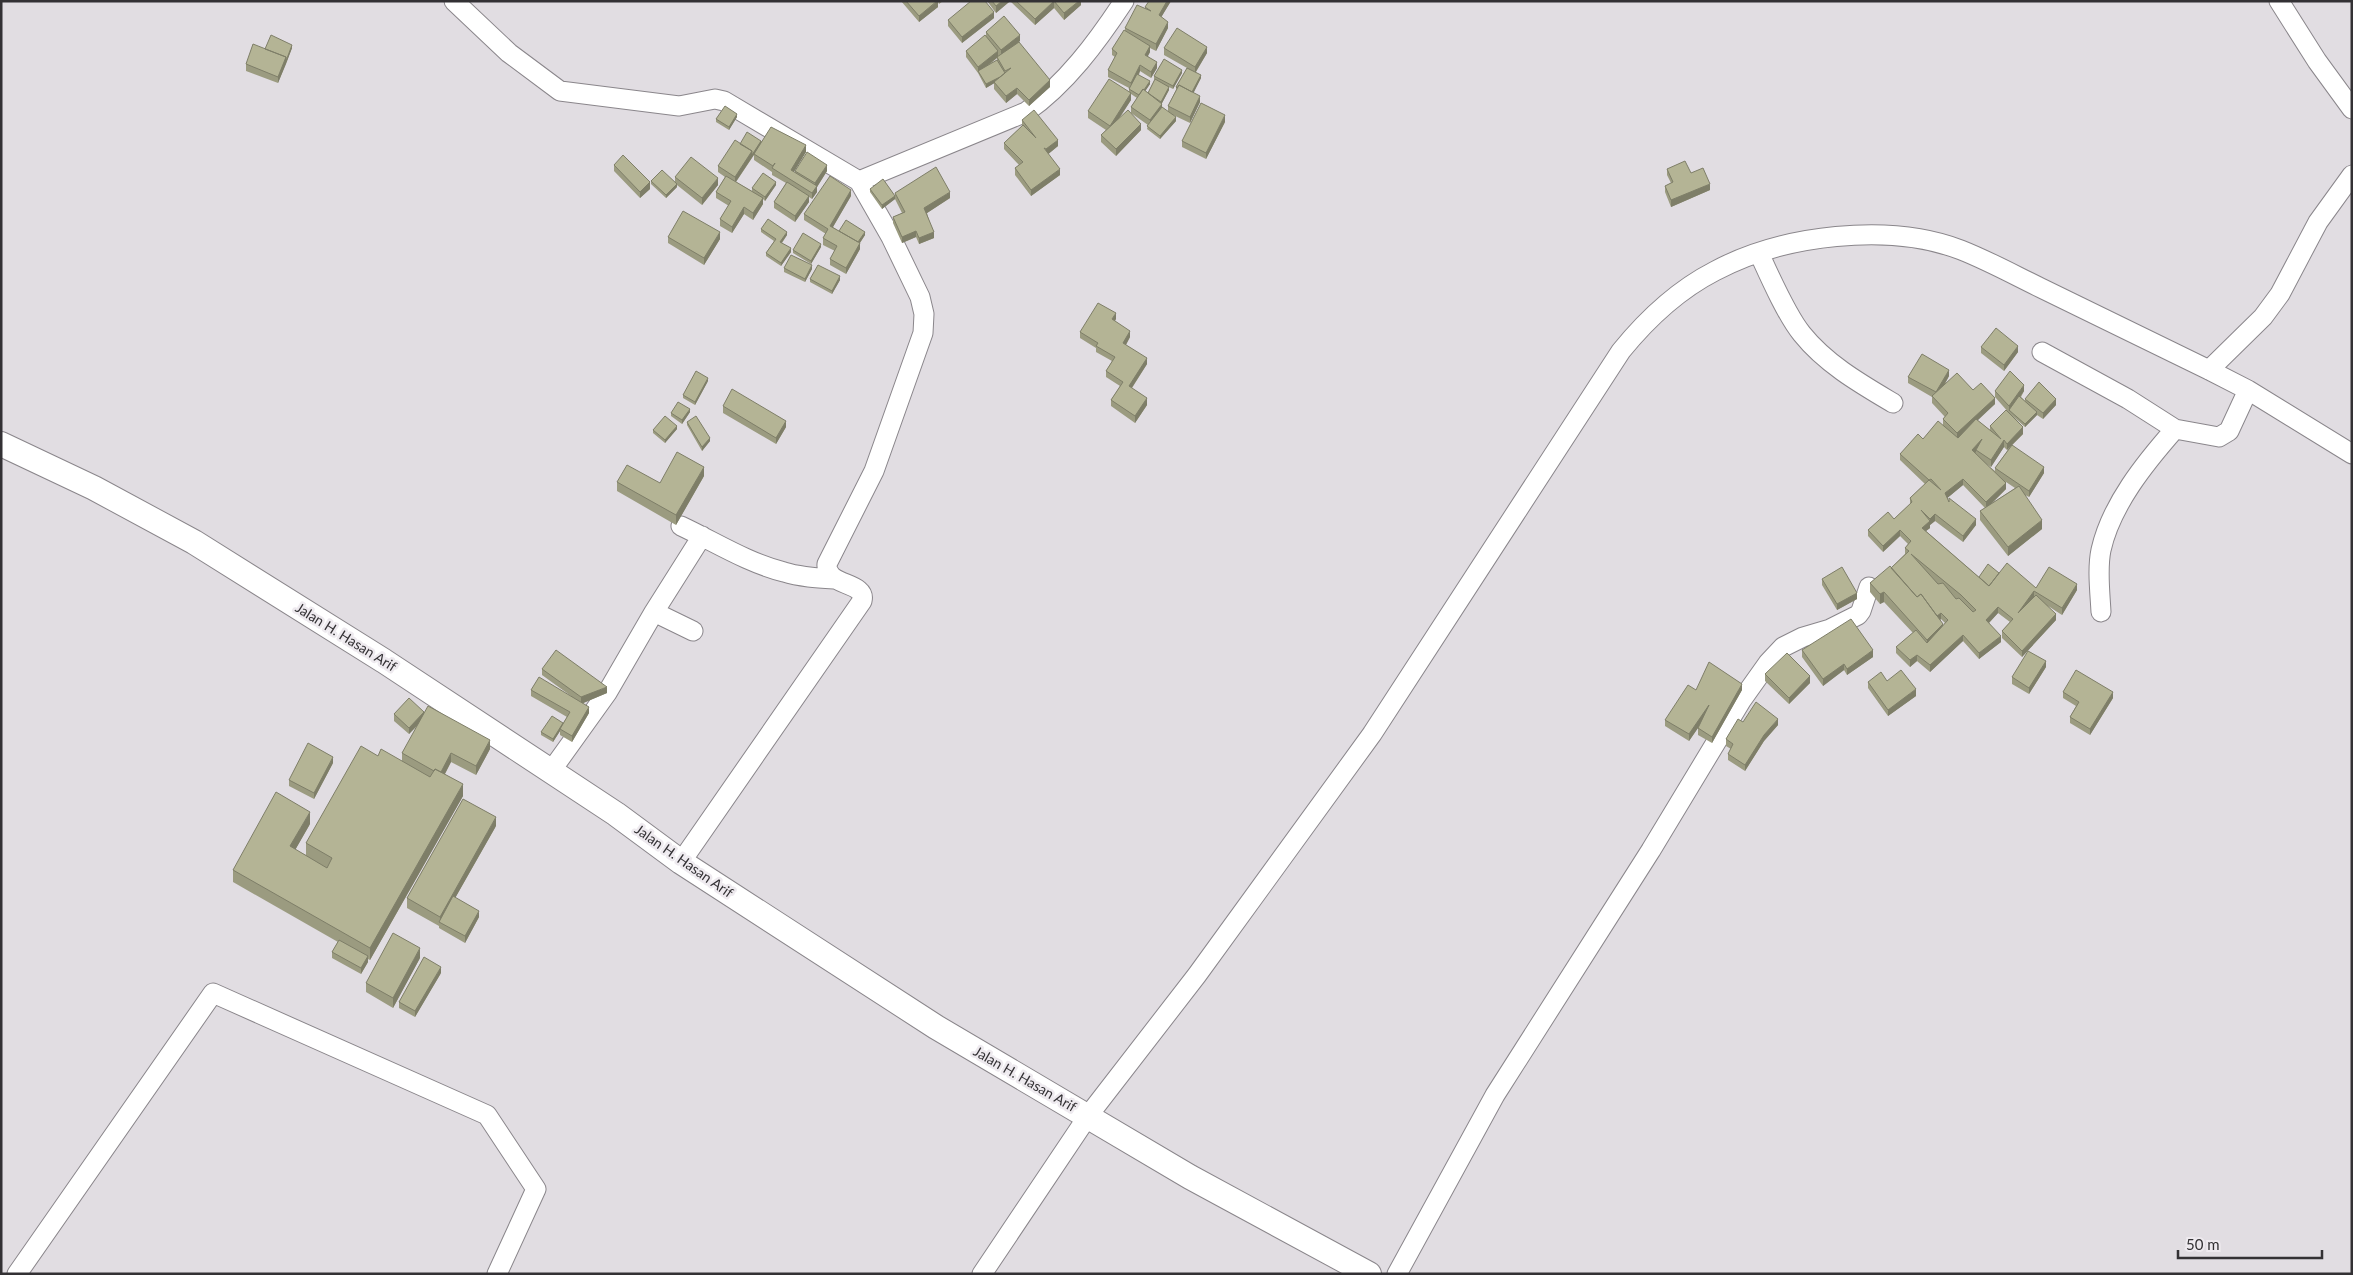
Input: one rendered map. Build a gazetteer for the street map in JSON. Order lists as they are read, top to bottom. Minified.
{"streets":{"main road":["Jalan H. Hasan Arif"]},"scale_bar":"50 m"}
